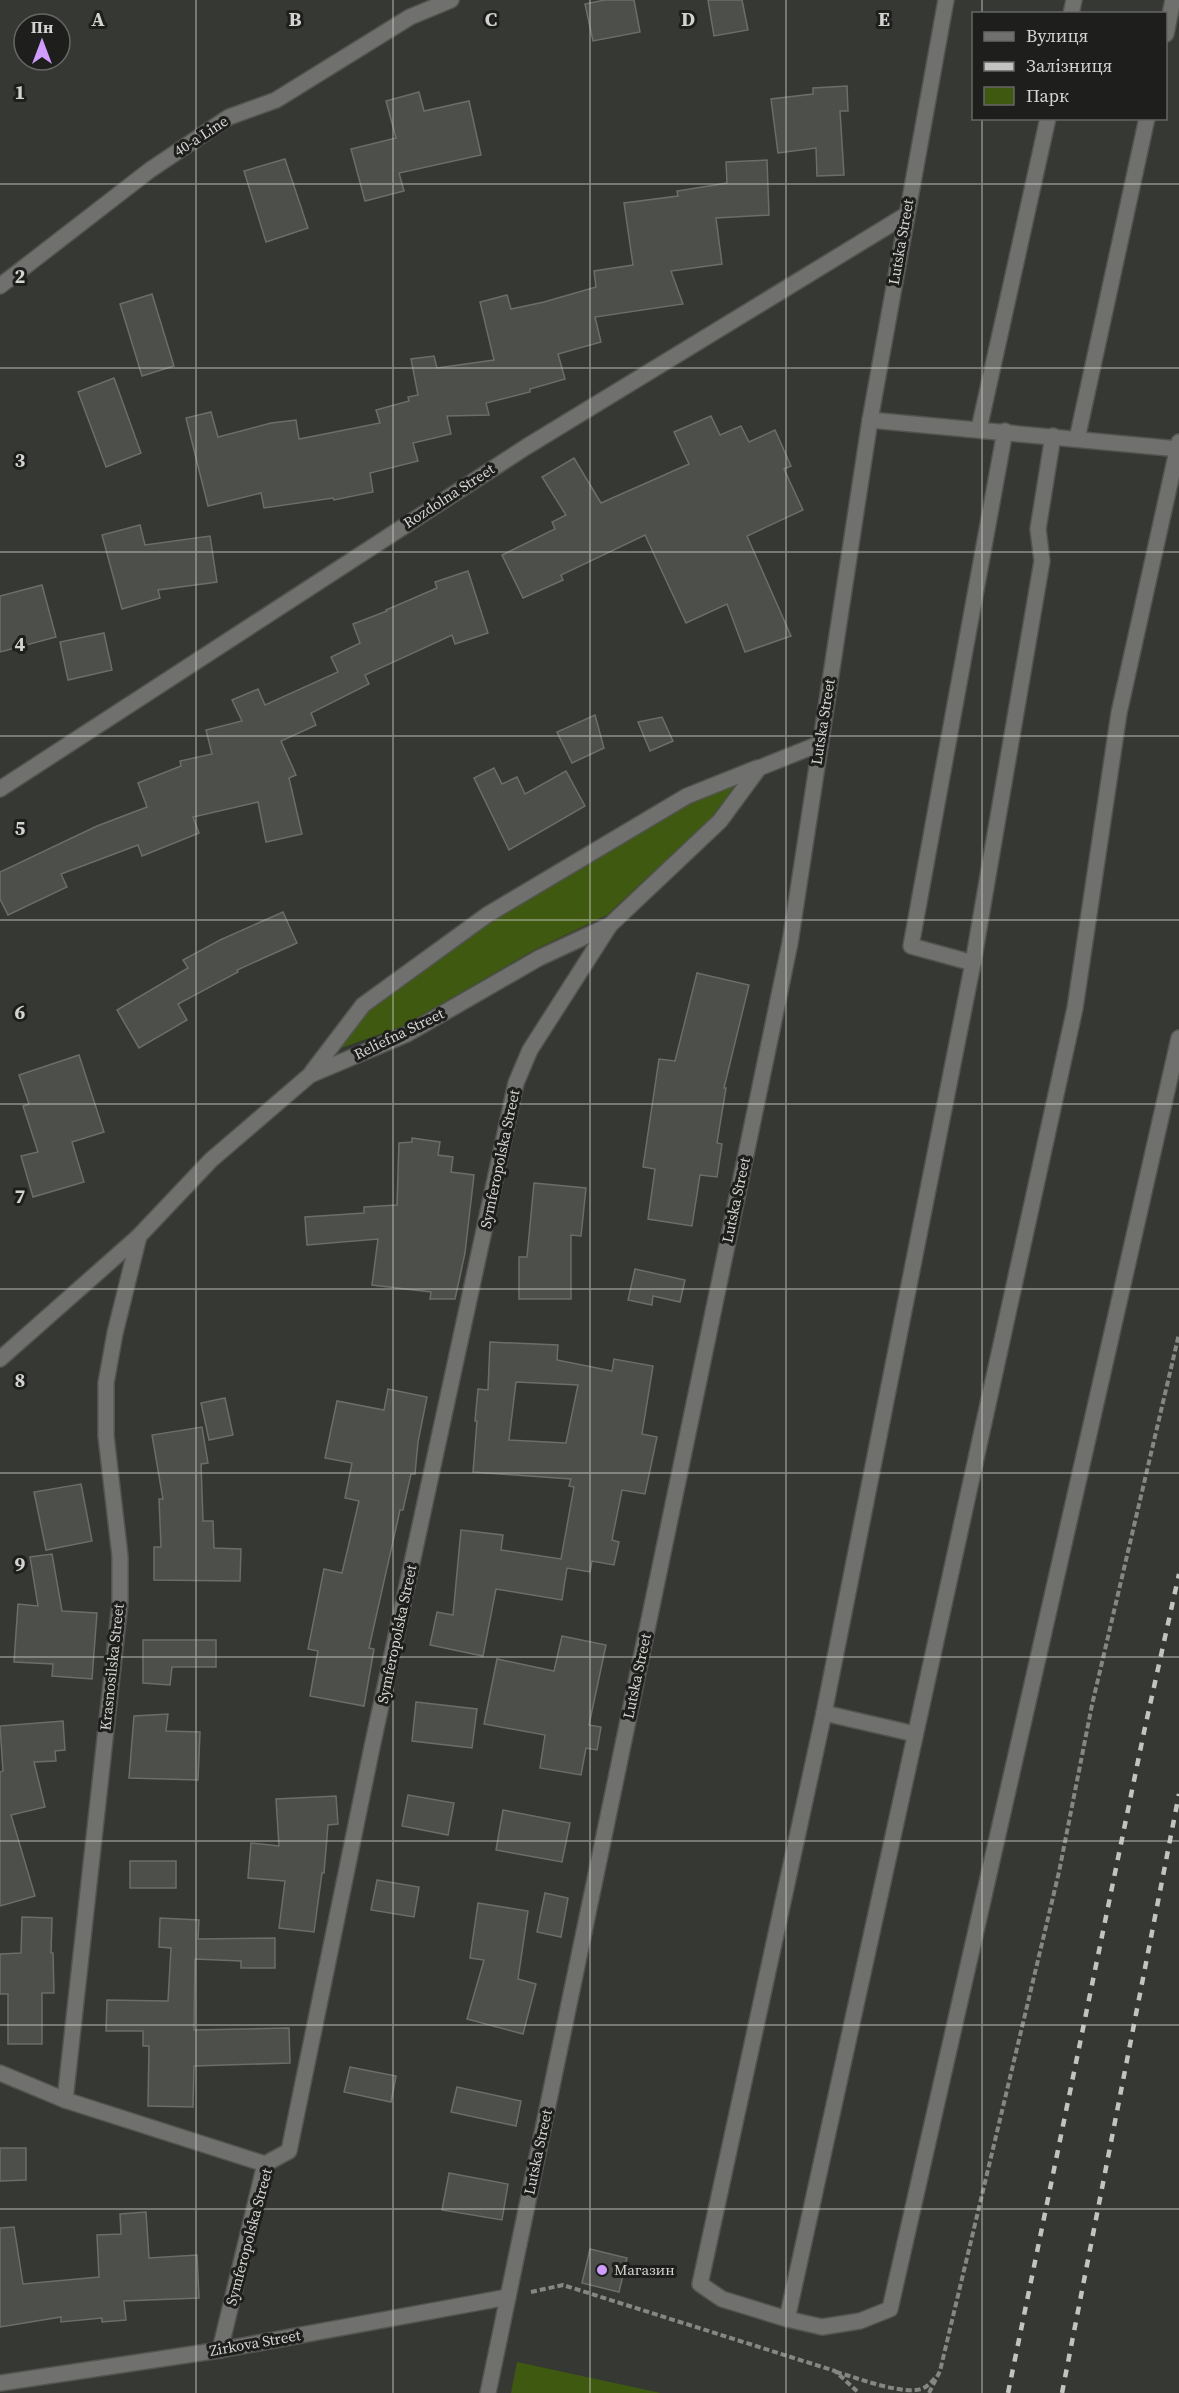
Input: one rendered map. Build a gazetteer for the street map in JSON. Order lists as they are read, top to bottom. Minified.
{"streets":{"street":["40-a Line","Lutska Street","Rozdolna Street","Reliefna Street","Symferopolska Street","Krasnosilska Street","Zirkova Street"]},"crossings":[["Lutska Street","Rozdolna Street"],["Lutska Street","Zirkova Street"],["Reliefna Street","Symferopolska Street"],["Reliefna Street","Krasnosilska Street"],["Symferopolska Street","Zirkova Street"]],"places":["Магазин"],"legend":["Вулиця","Залізниця","Парк"],"north":"top","grid":{"columns":["A","B","C","D","E"],"rows":["1","2","3","4","5","6","7","8","9"]}}
